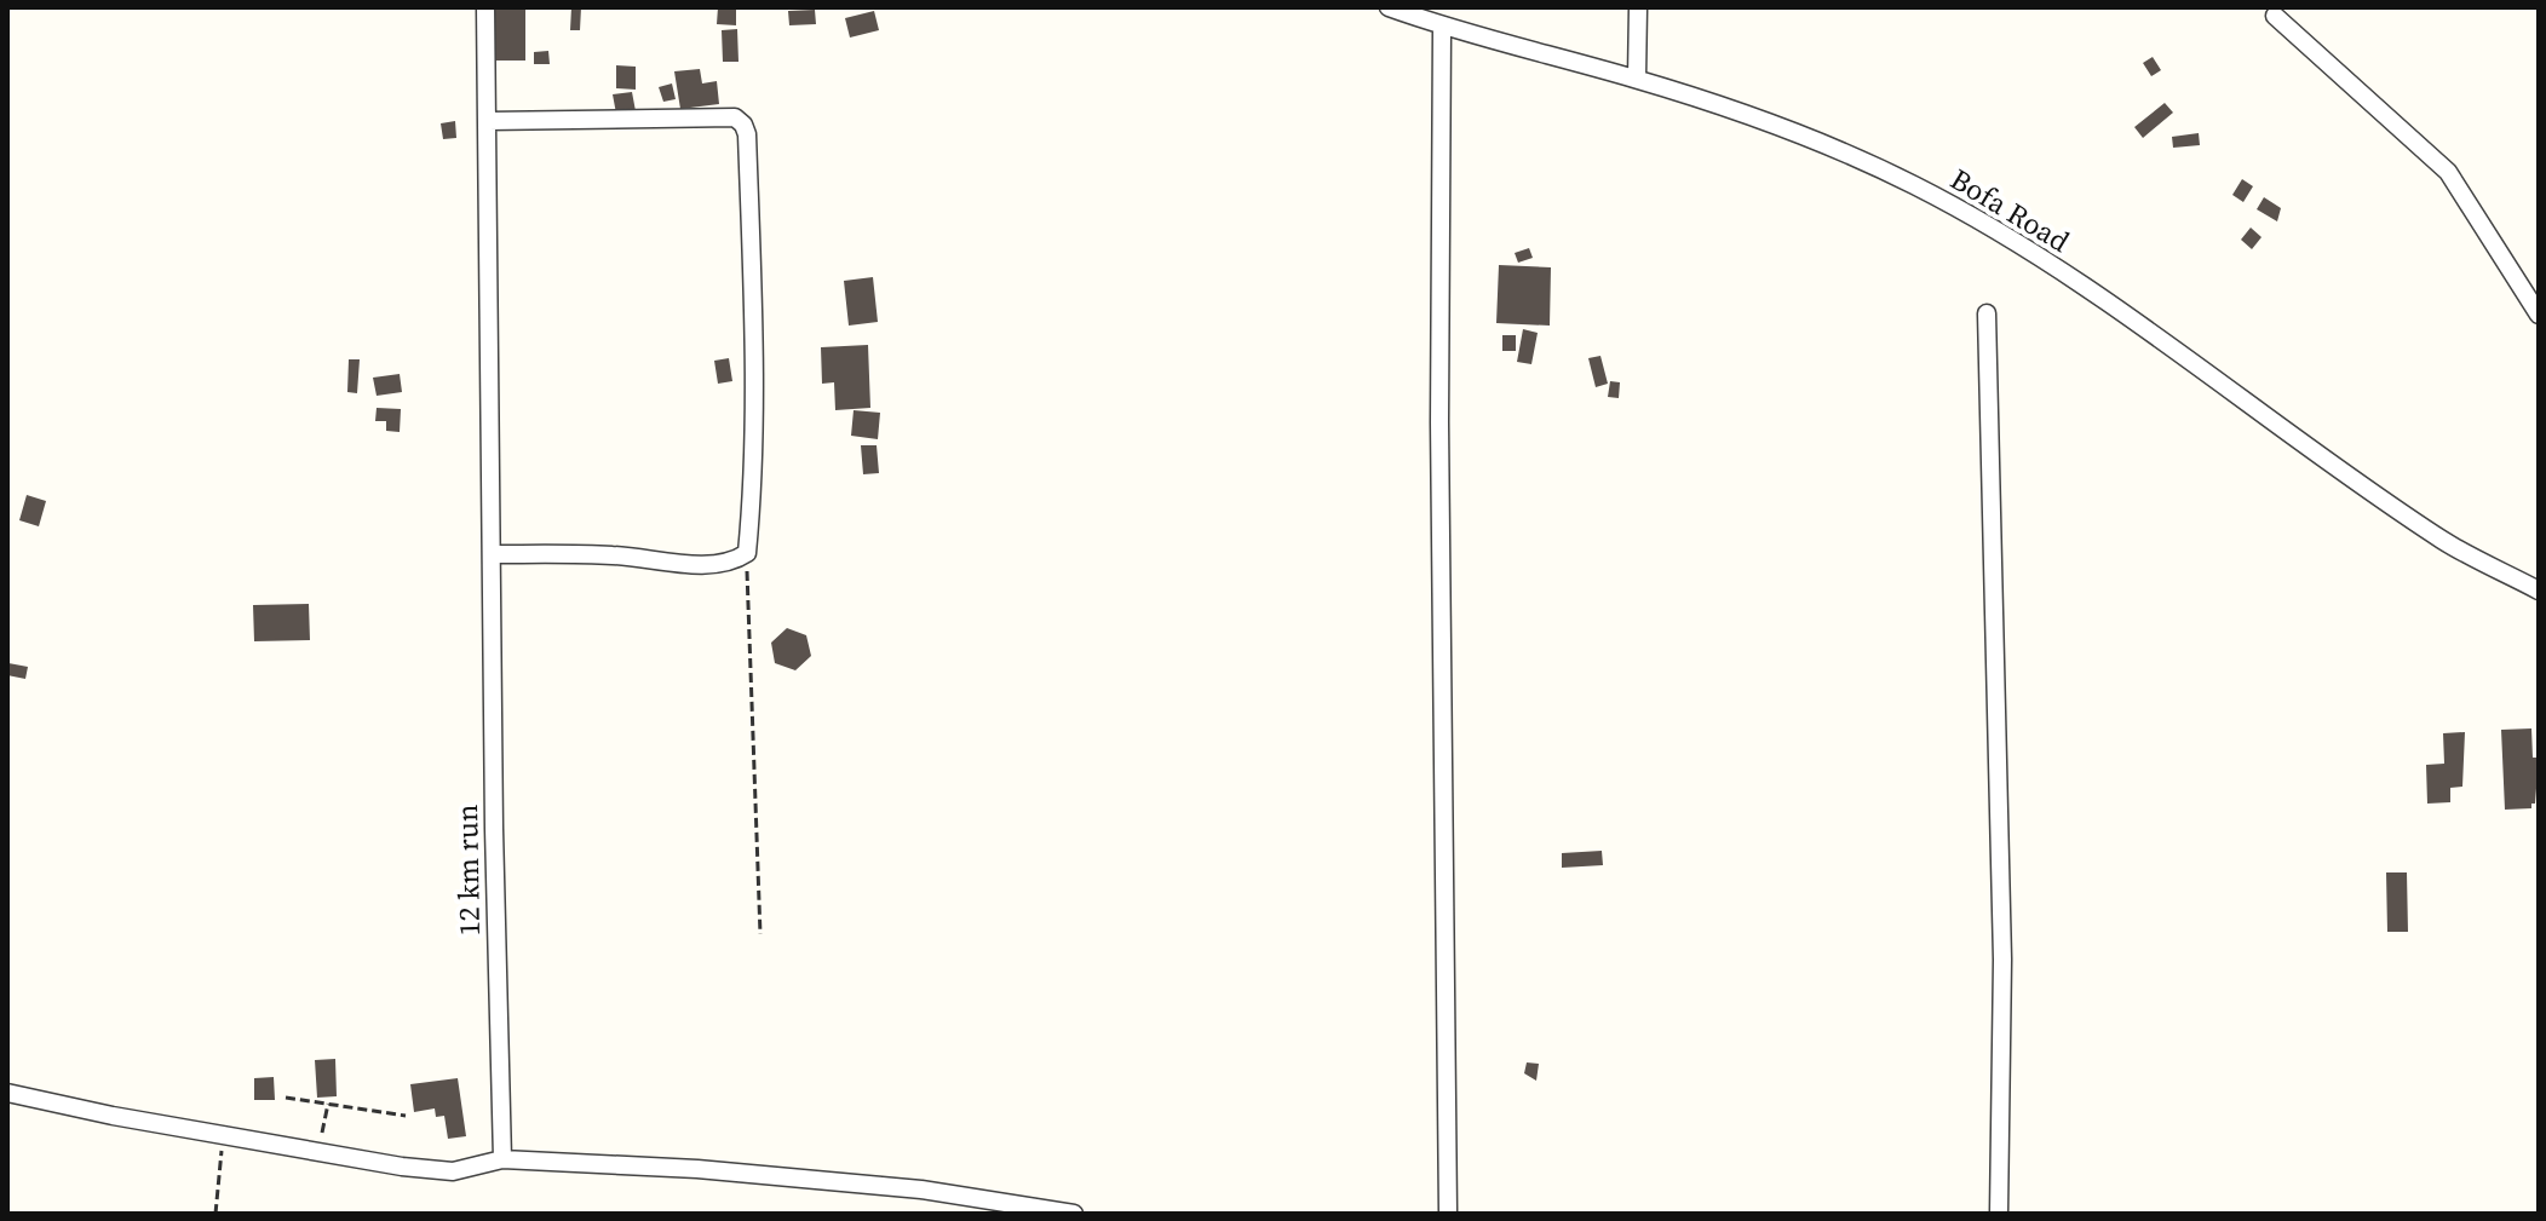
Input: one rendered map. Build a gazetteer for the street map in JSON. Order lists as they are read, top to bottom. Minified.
{"streets":{"street":["Bofa Road","12 km run"]}}
